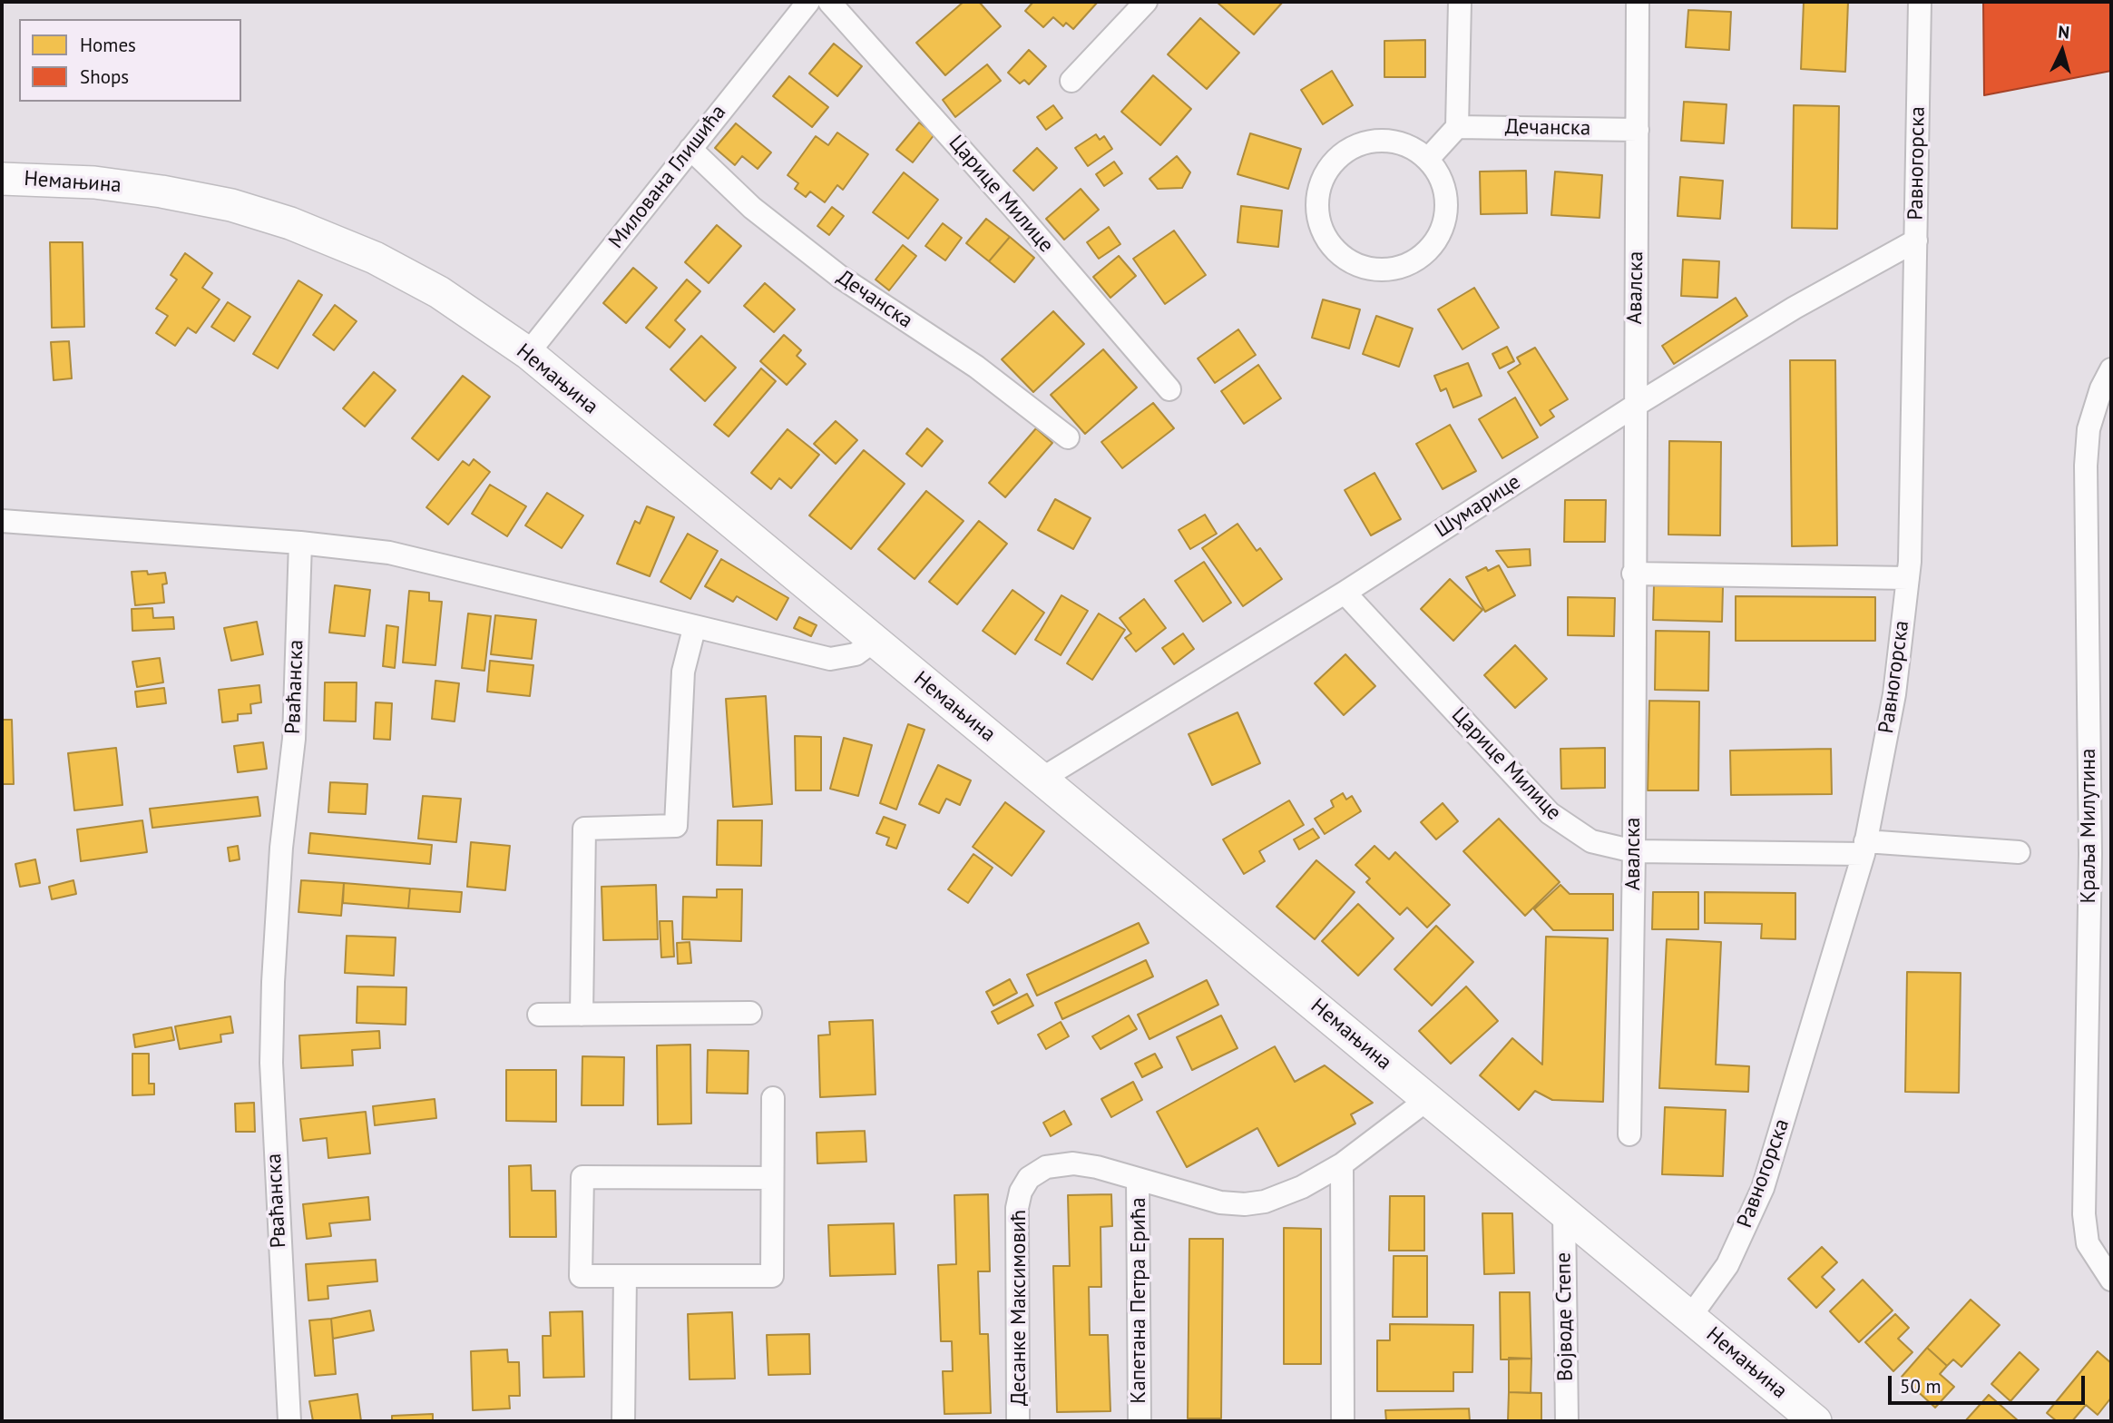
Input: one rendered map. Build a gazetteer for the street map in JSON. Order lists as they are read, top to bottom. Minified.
{"streets":{"street":["Дечанска","Равногорска","Милована Глишића","Немањина","Царице Милице","Авалска","Шумарице","Рваћанска","Краља Милутина","Капетана Петра Ерића","Десанке Максимовић","Војводе Степе"]},"crossings":[["Дечанска","Милована Глишића"],["Дечанска","Авалска"],["Равногорска","Немањина"],["Равногорска","Царице Милице"],["Равногорска","Шумарице"],["Милована Глишића","Немањина"],["Немањина","Шумарице"],["Немањина","Десанке Максимовић"],["Немањина","Војводе Степе"],["Царице Милице","Авалска"],["Царице Милице","Шумарице"],["Авалска","Шумарице"],["Капетана Петра Ерића","Десанке Максимовић"]],"legend":["Homes","Shops"],"scale_bar":"50 m","north":"top"}
